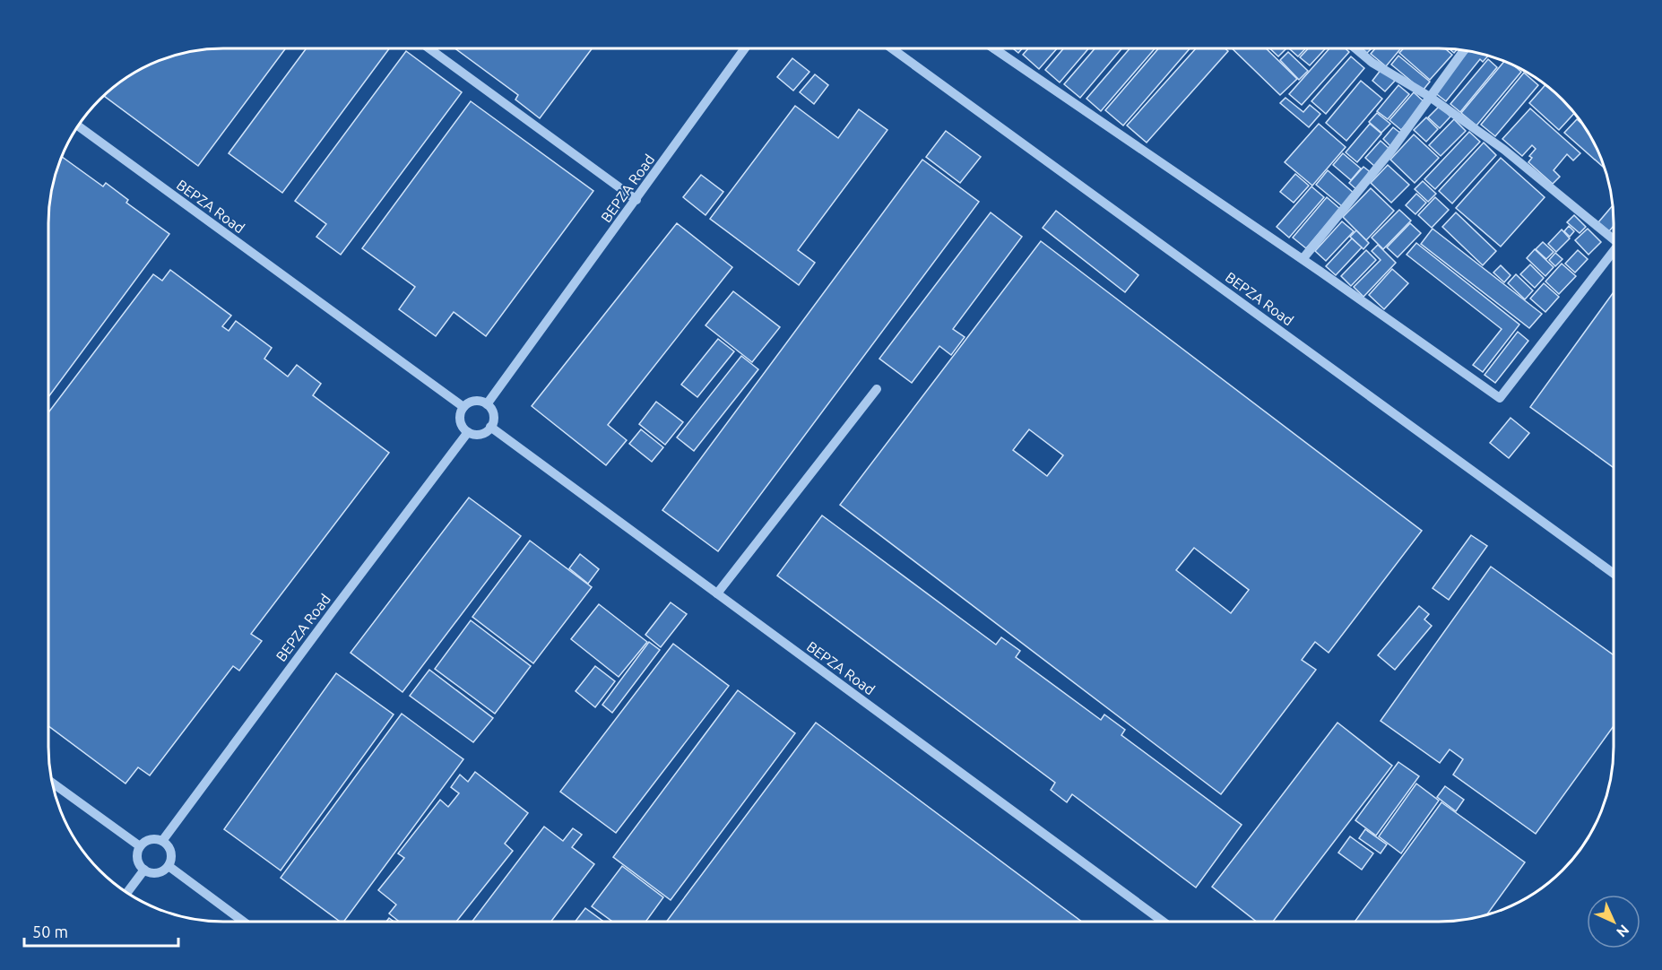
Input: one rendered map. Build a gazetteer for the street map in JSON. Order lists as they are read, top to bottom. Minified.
{"streets":{"street":["BEPZA Road"]},"scale_bar":"50 m","north":"bottom right"}
